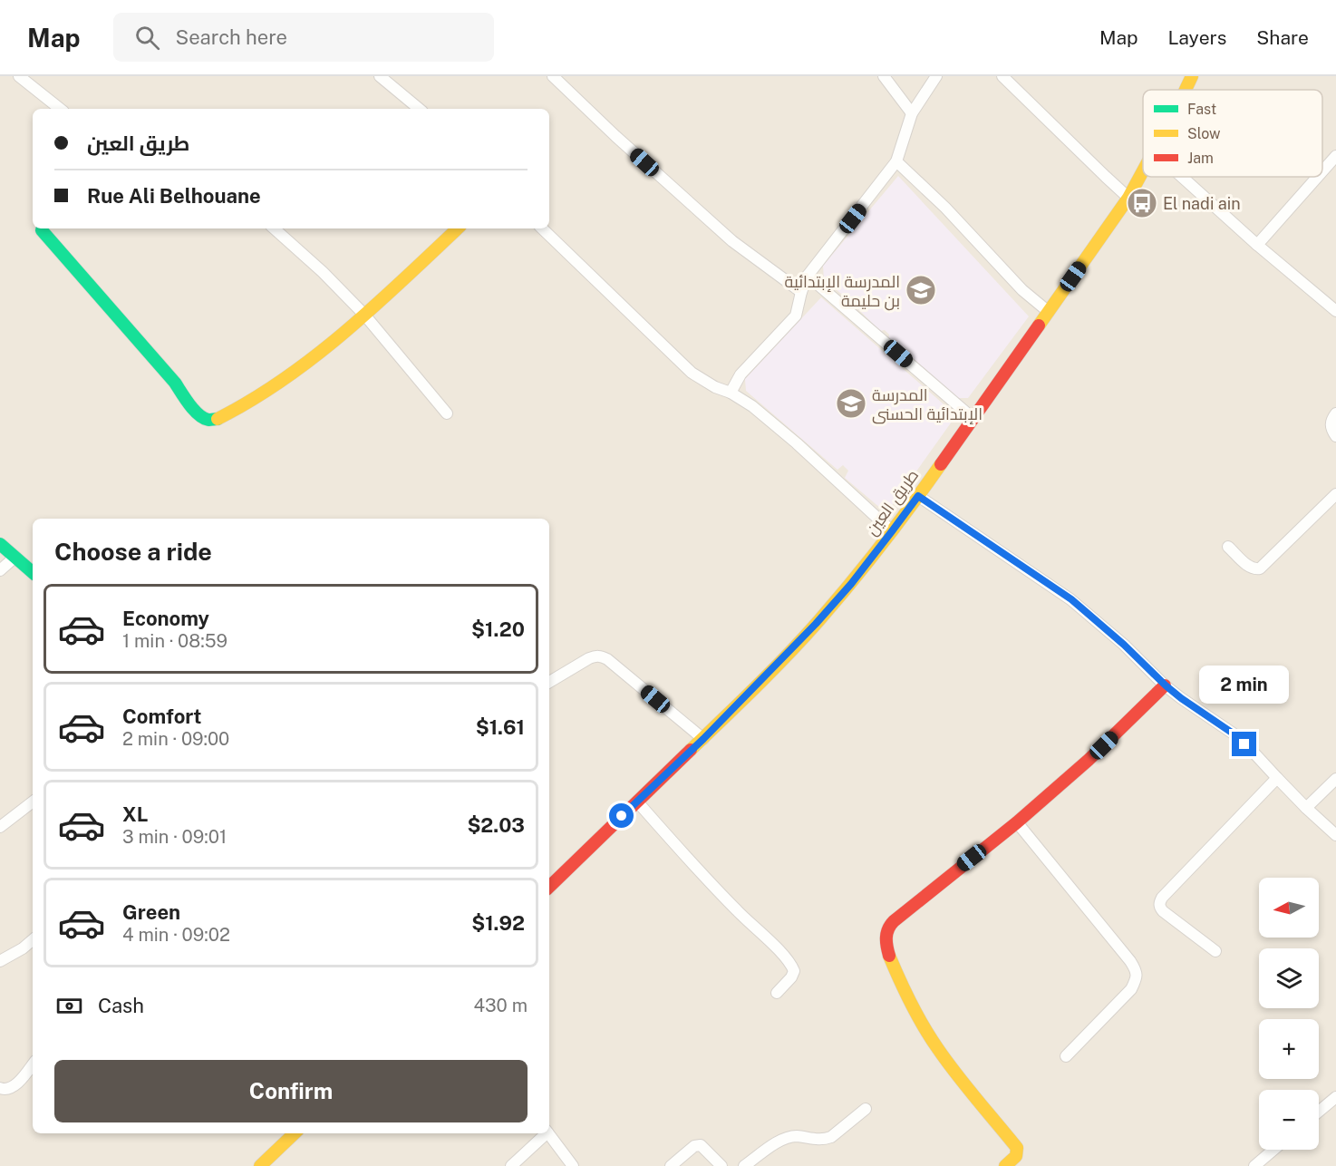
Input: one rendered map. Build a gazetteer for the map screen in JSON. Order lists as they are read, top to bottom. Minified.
{"streets":{"street":["طريق العين"]},"places":{"bus stop":["El nadi ain"],"school or university":["المدرسة الإبتدائية بن حليمة","المدرسة الإبتدائية الحسنى"]},"legend":["Fast","Slow","Jam"],"north":"left","page":{"header":"Map","search":"Search here","nav":["Map","Layers","Share"],"banner":["طريق العين","Rue Ali Belhouane"],"heading":"Choose a ride","list":[{"name":"Economy","note":"1 min · 08:59","value":"$1.20"},{"name":"Comfort","note":"2 min · 09:00","value":"$1.61"},{"name":"XL","note":"3 min · 09:01","value":"$2.03"},{"name":"Green","note":"4 min · 09:02","value":"$1.92"}],"bubble":"2 min","map_buttons":["+","−"],"pay":["Cash","430 m"],"buttons":"Confirm"}}
